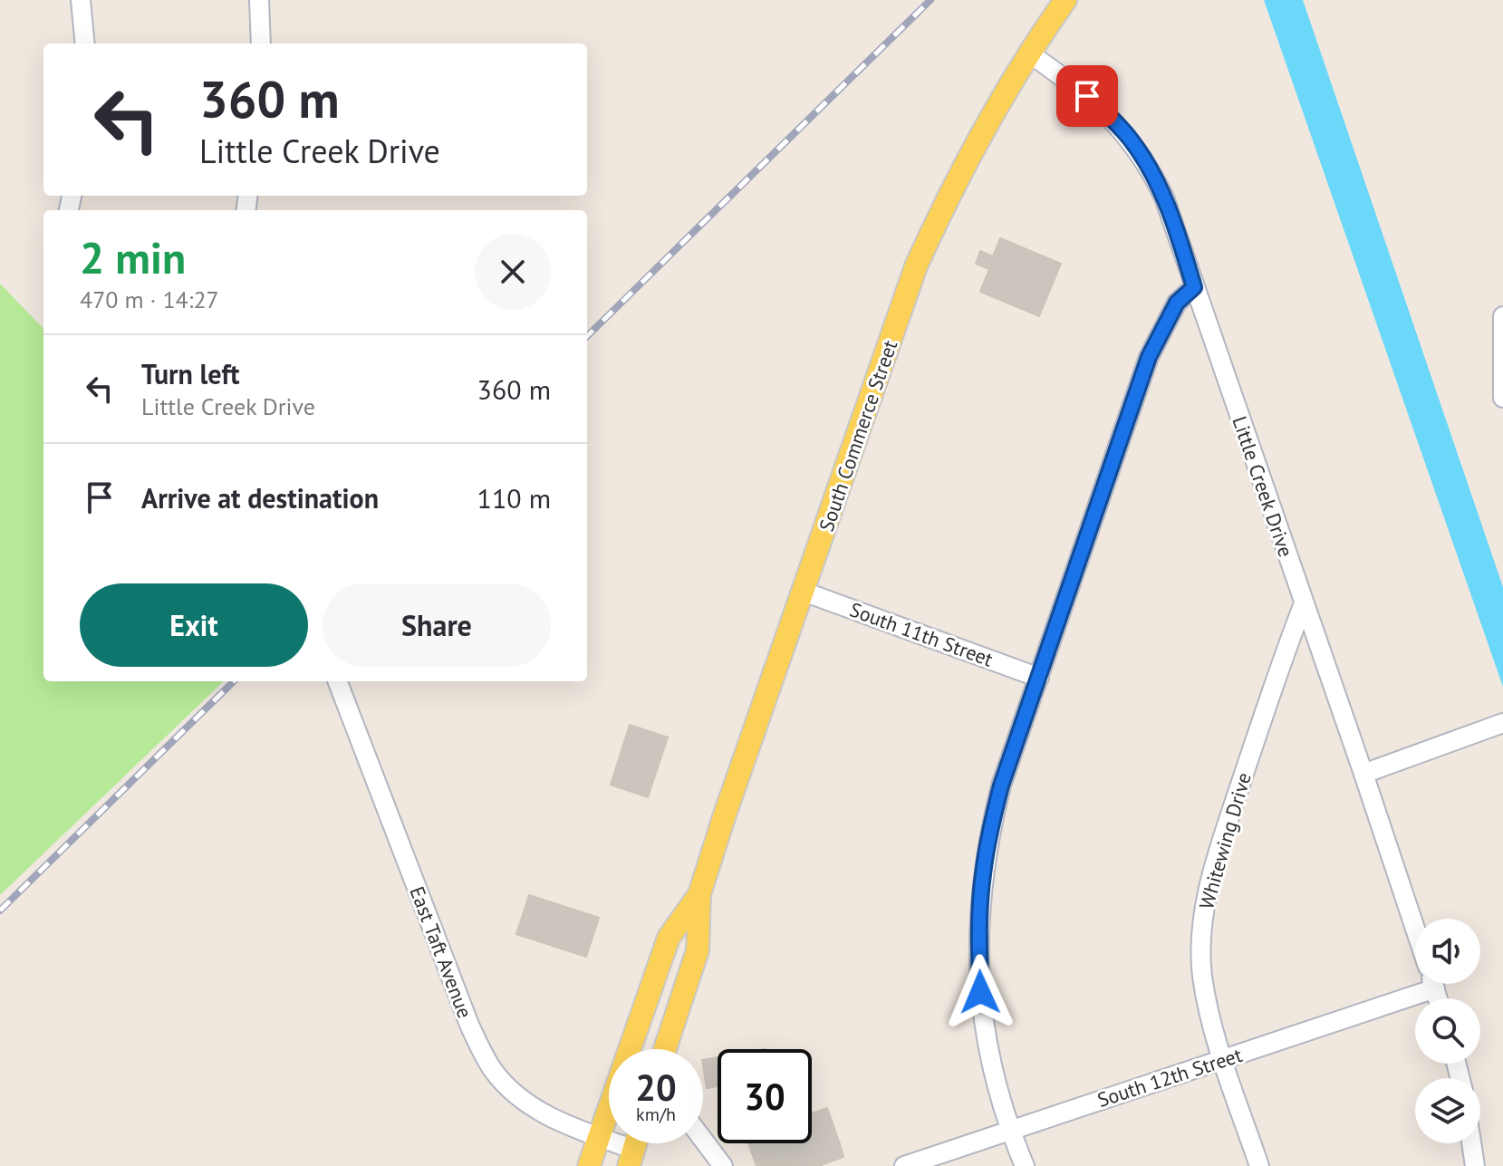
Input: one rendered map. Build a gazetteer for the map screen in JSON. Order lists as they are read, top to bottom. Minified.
{"streets":{"main road":["South Commerce Street"],"street":["Little Creek Drive","South 11th Street","Whitewing Drive","East Taft Avenue","South 12th Street"]},"crossings":[["South Commerce Street","Little Creek Drive"],["South Commerce Street","South 11th Street"],["South Commerce Street","East Taft Avenue"],["Little Creek Drive","Whitewing Drive"],["Whitewing Drive","South 12th Street"]],"page":{"turn":["360 m","Little Creek Drive"],"heading":["2 min","470 m · 14:27"],"list":[{"name":"Turn left","note":"Little Creek Drive","value":"360 m"},{"name":"Arrive at destination","value":"110 m"}],"buttons":["Exit","Share"],"speed":"20 km/h","limit":"30"}}
